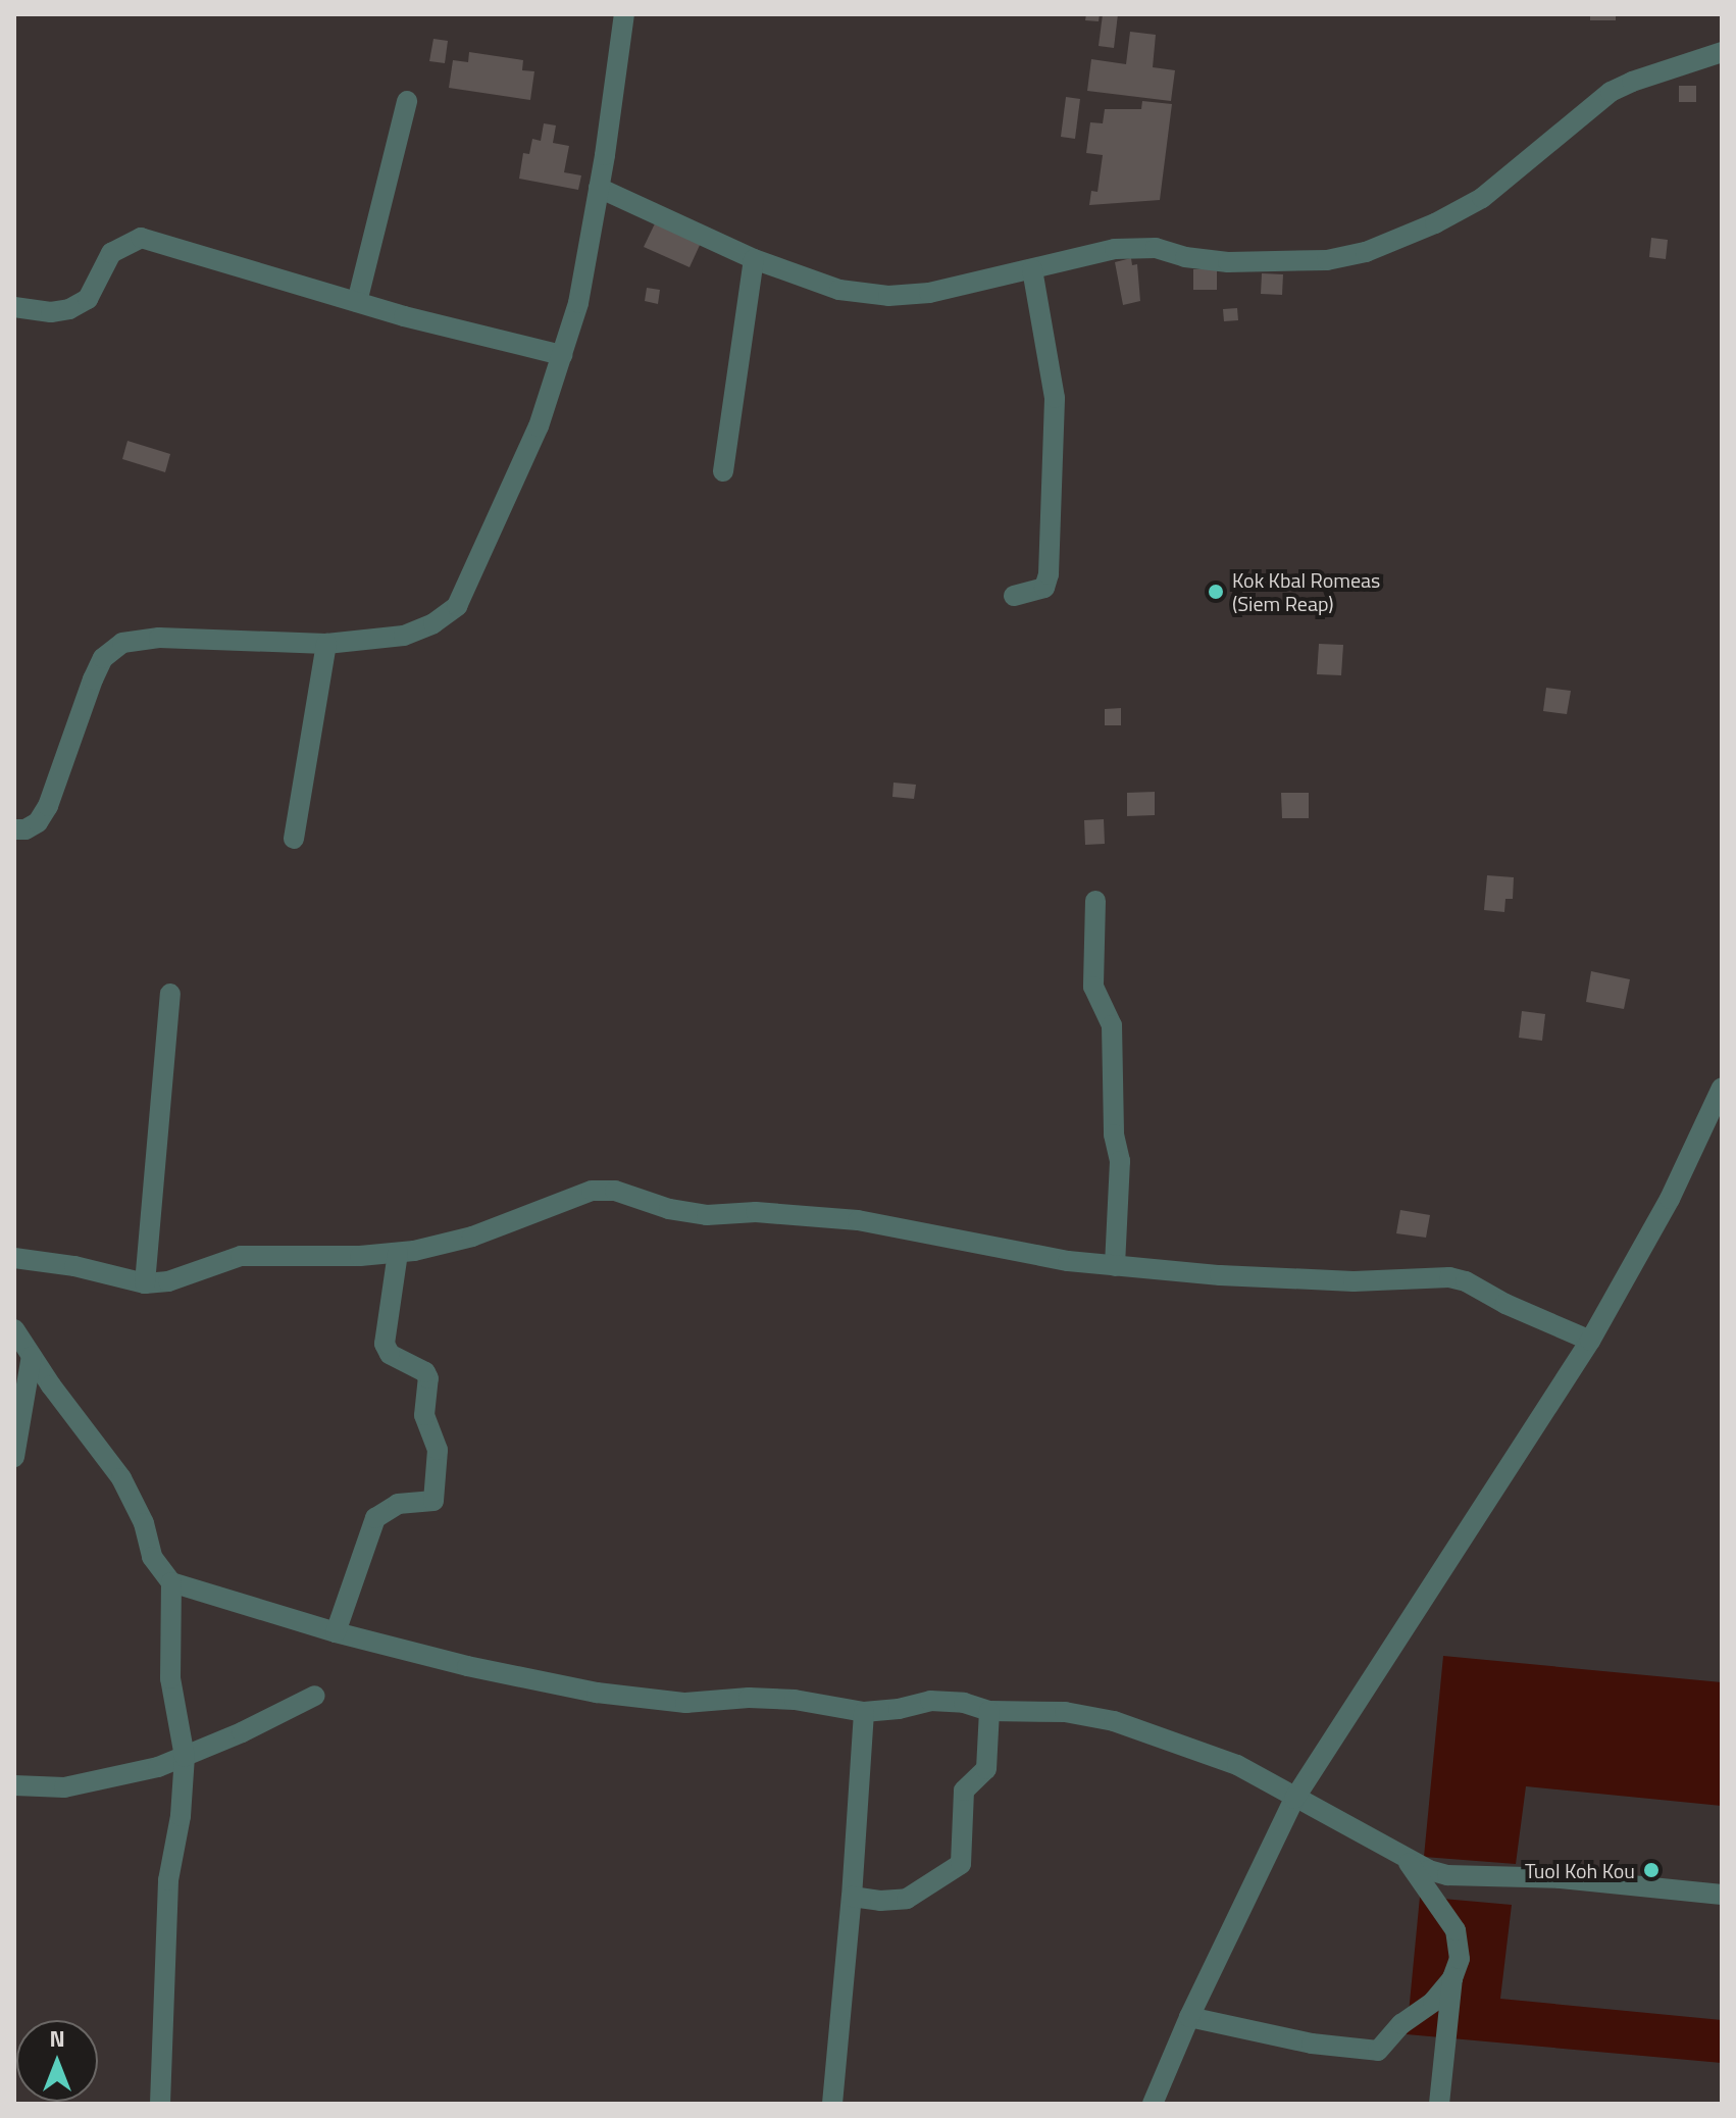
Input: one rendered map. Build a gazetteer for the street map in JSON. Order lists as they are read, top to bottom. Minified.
{"places":["Kok Kbal Romeas (Siem Reap)","Tuol Koh Kou"],"north":"top"}
